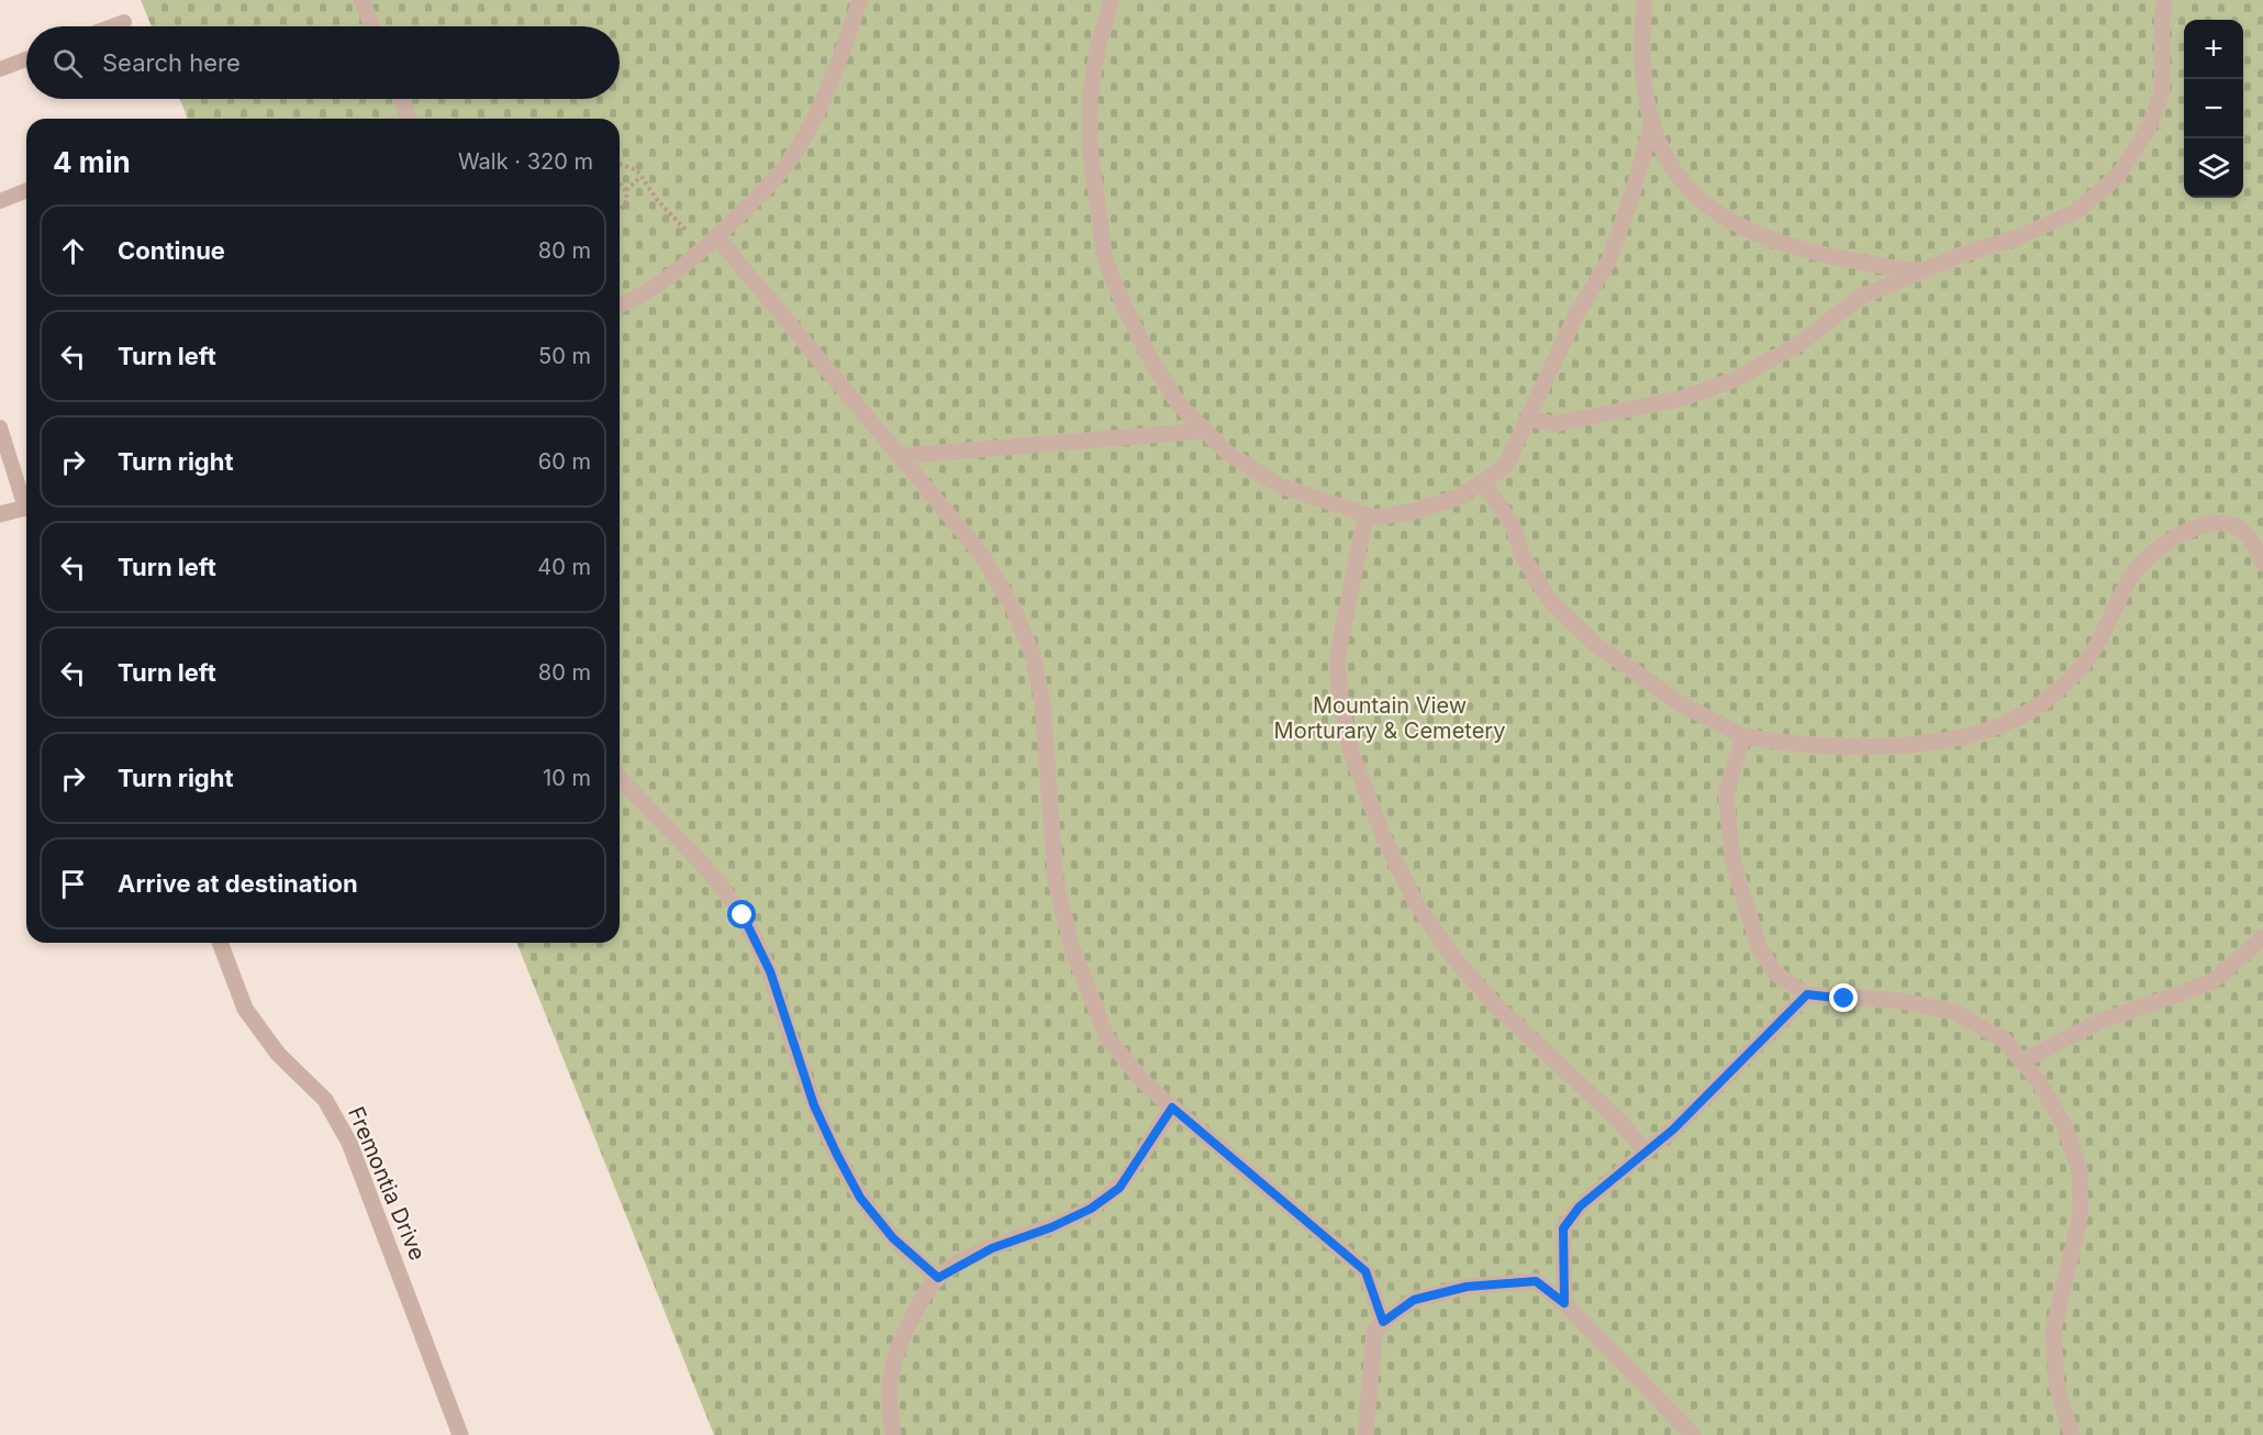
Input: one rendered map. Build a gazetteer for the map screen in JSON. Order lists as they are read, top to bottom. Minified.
{"streets":{"street":["Fremontia Drive"]},"parks":["Mountain View Morturary & Cemetery"],"page":{"map_buttons":["+","−"],"search":"Search here","heading":["4 min","Walk · 320 m"],"list":[["Continue","80 m"],["Turn left","50 m"],["Turn right","60 m"],["Turn left","40 m"],["Turn left","80 m"],["Turn right","10 m"],"Arrive at destination"]}}
